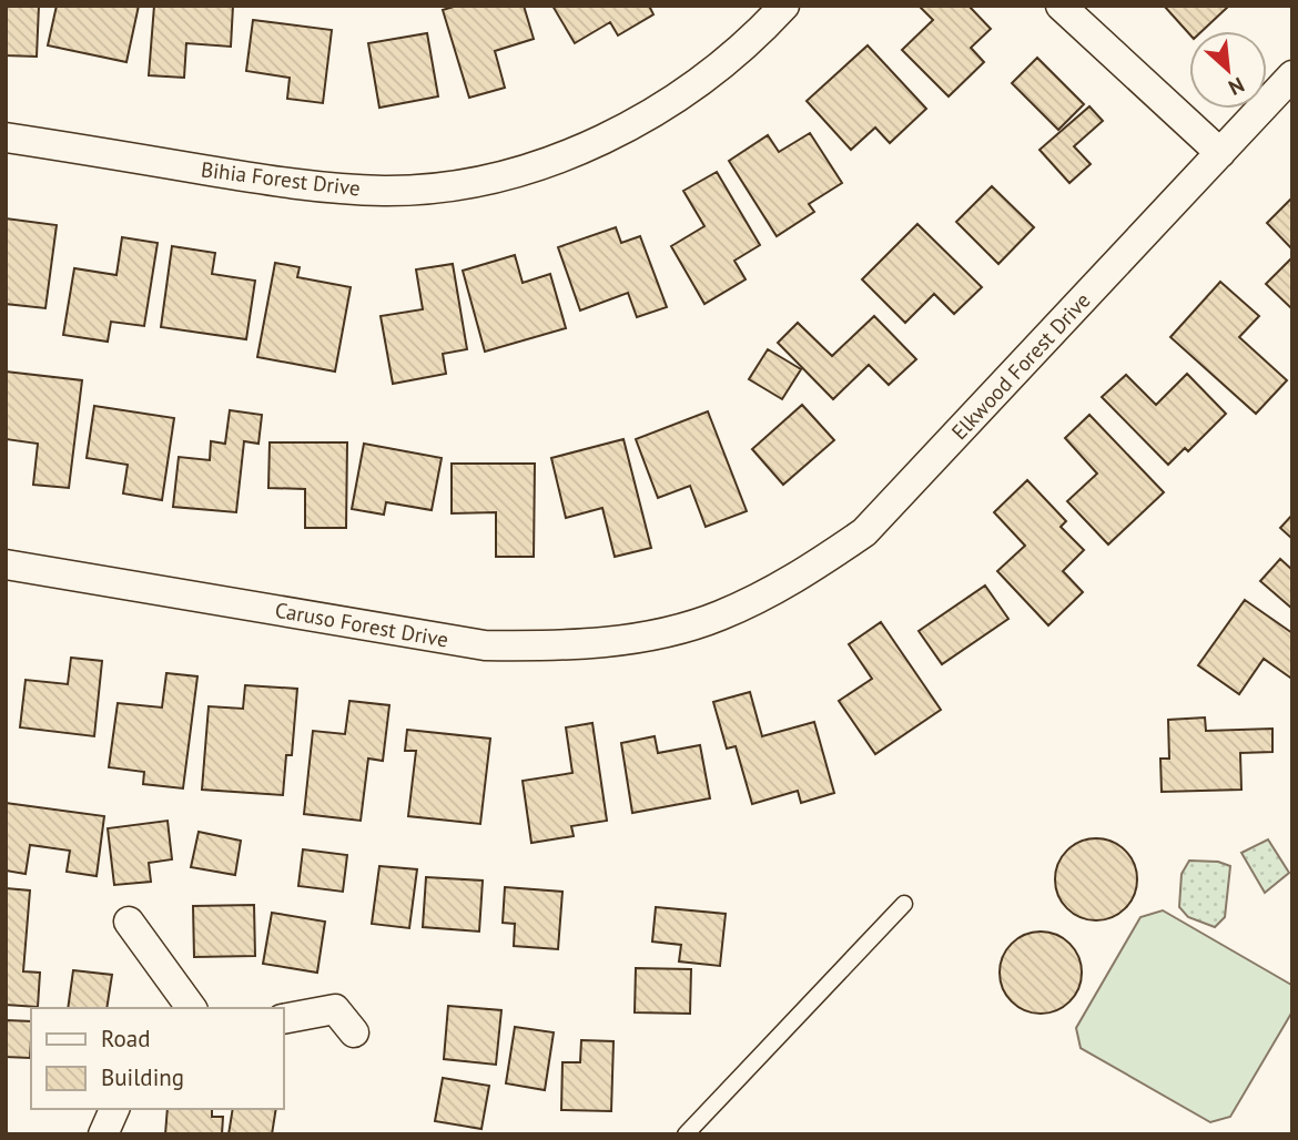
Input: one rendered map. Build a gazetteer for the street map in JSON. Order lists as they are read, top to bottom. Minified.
{"streets":{"street":["Bihia Forest Drive","Elkwood Forest Drive","Caruso Forest Drive"]},"crossings":[["Elkwood Forest Drive","Caruso Forest Drive"]],"legend":["Road","Building"],"north":"bottom right"}
